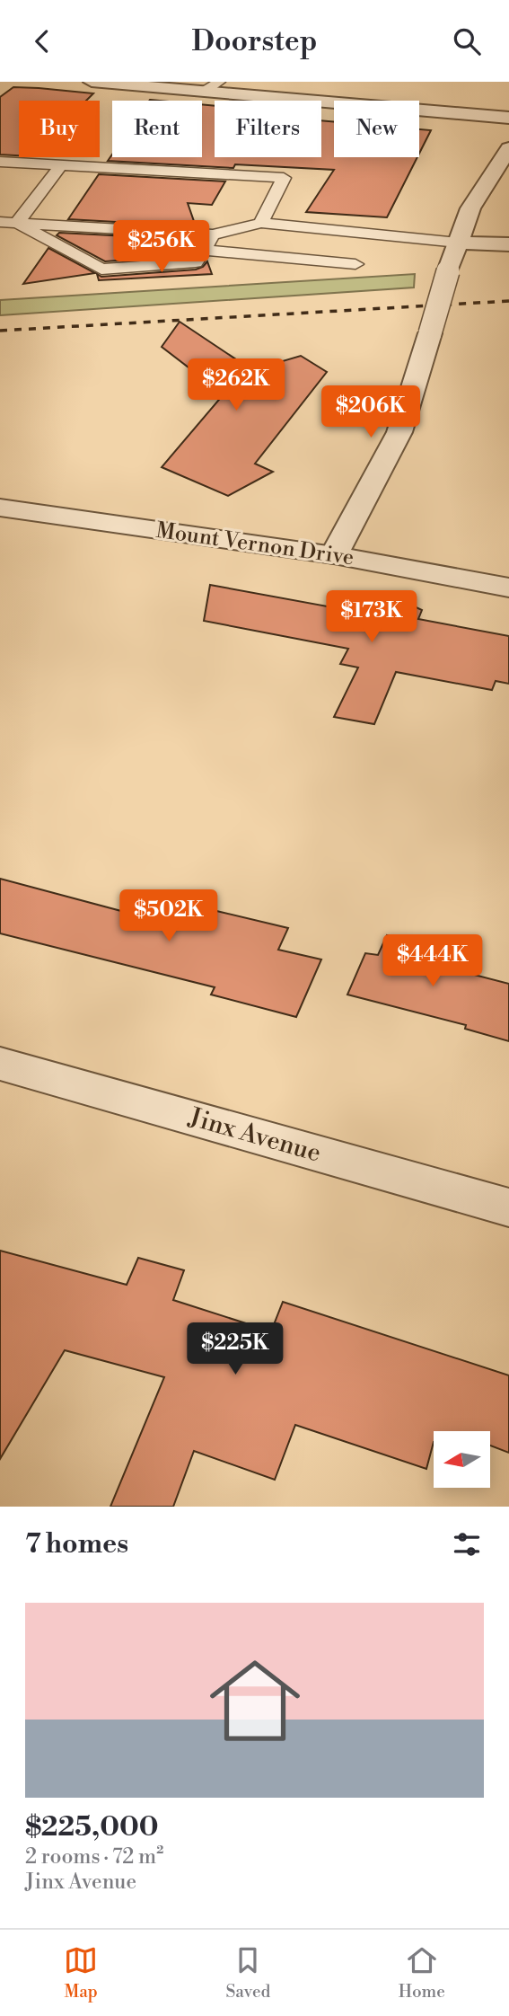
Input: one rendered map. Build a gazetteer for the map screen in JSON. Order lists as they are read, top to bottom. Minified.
{"streets":{"street":["Mount Vernon Drive","Jinx Avenue"]},"north":"left","page":{"header":"Doorstep","chip":["Buy","Rent","Filters","New"],"price":["$256K","$262K","$206K","$173K","$502K","$444K","$225K"],"heading":"7 homes","list":[{"name":"$225,000","note":"2 rooms · 72 m² · Jinx Avenue"}],"tabs":["Map","Saved","Home"]}}
